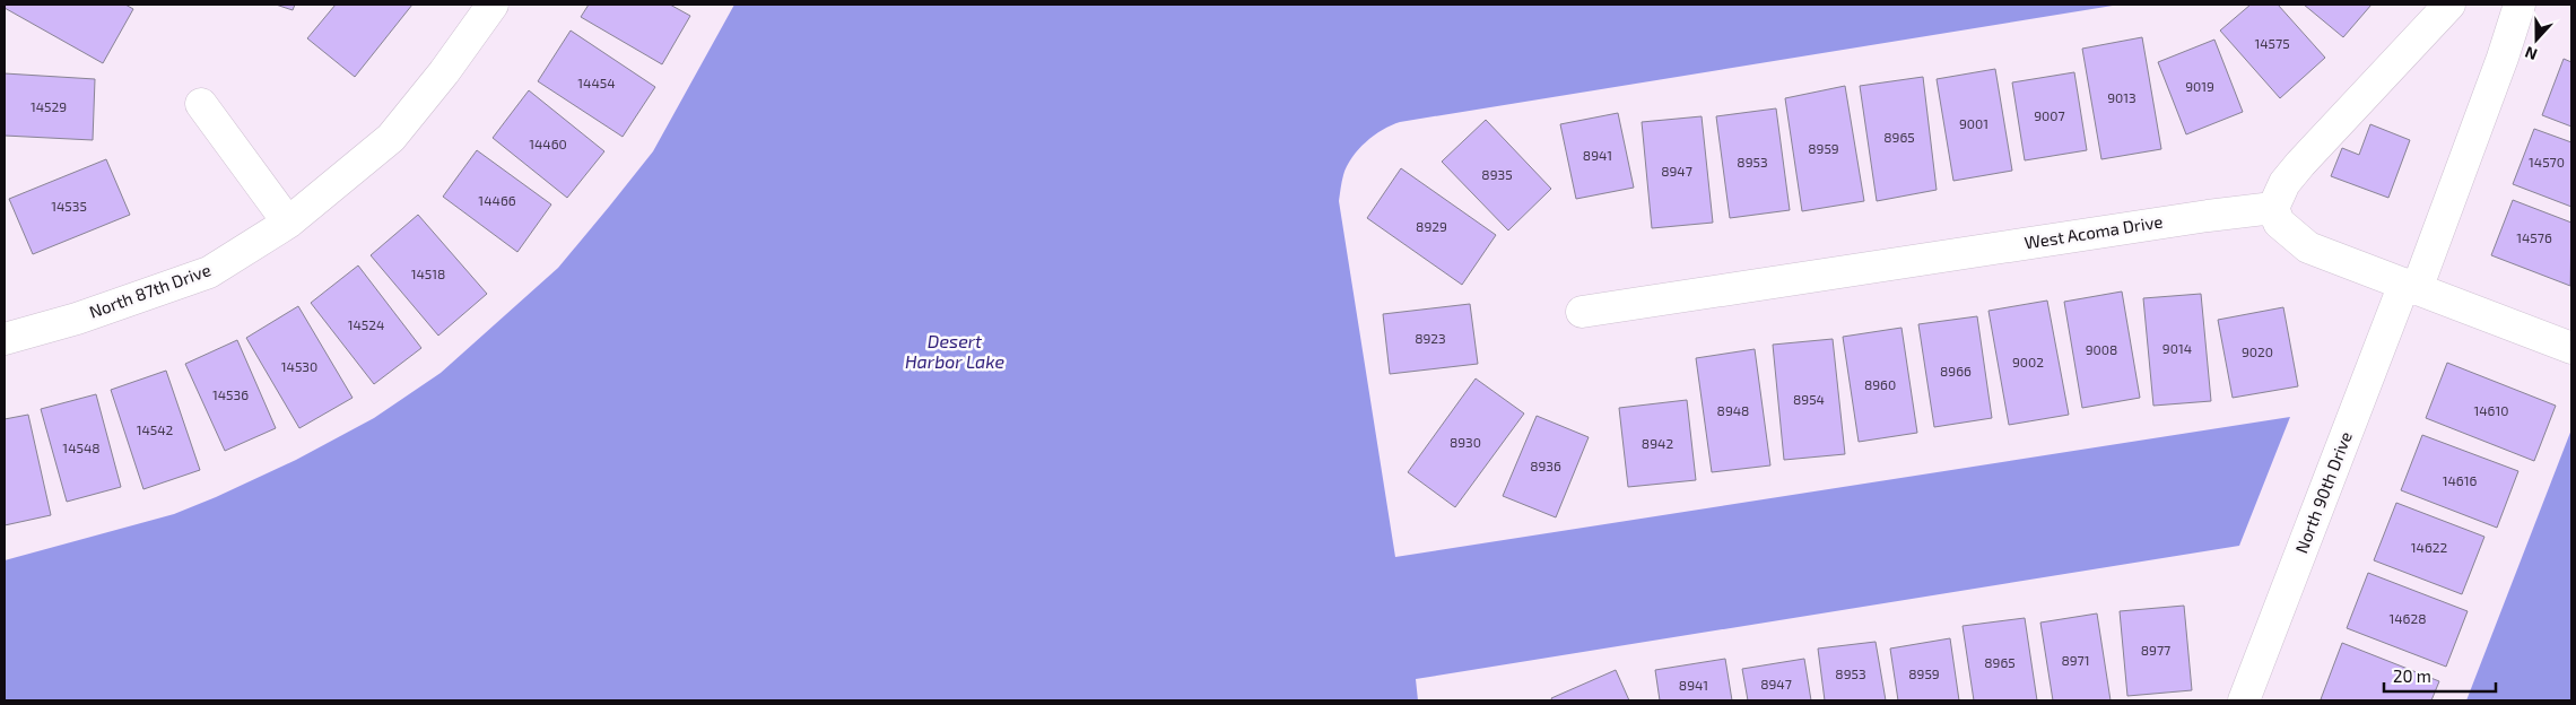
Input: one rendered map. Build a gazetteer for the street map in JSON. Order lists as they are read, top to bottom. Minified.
{"streets":{"street":["West Acoma Drive","North 87th Drive","North 90th Drive"]},"water":["Desert Harbor Lake"],"house_numbers":["14575","14454","9019","9013","14529","9007","9001","8965","14460","8959","8941","8953","14570","8947","8935","14466","14535","8929","14576","14518","14524","8923","9014","9008","9020","9002","14530","8966","8960","14536","8954","8948","14610","14542","8930","8942","14548","8936","14616","14622","14628","8977","8971","8965","8953","8959","8947","8941"],"scale_bar":"20 m","north":"bottom"}
